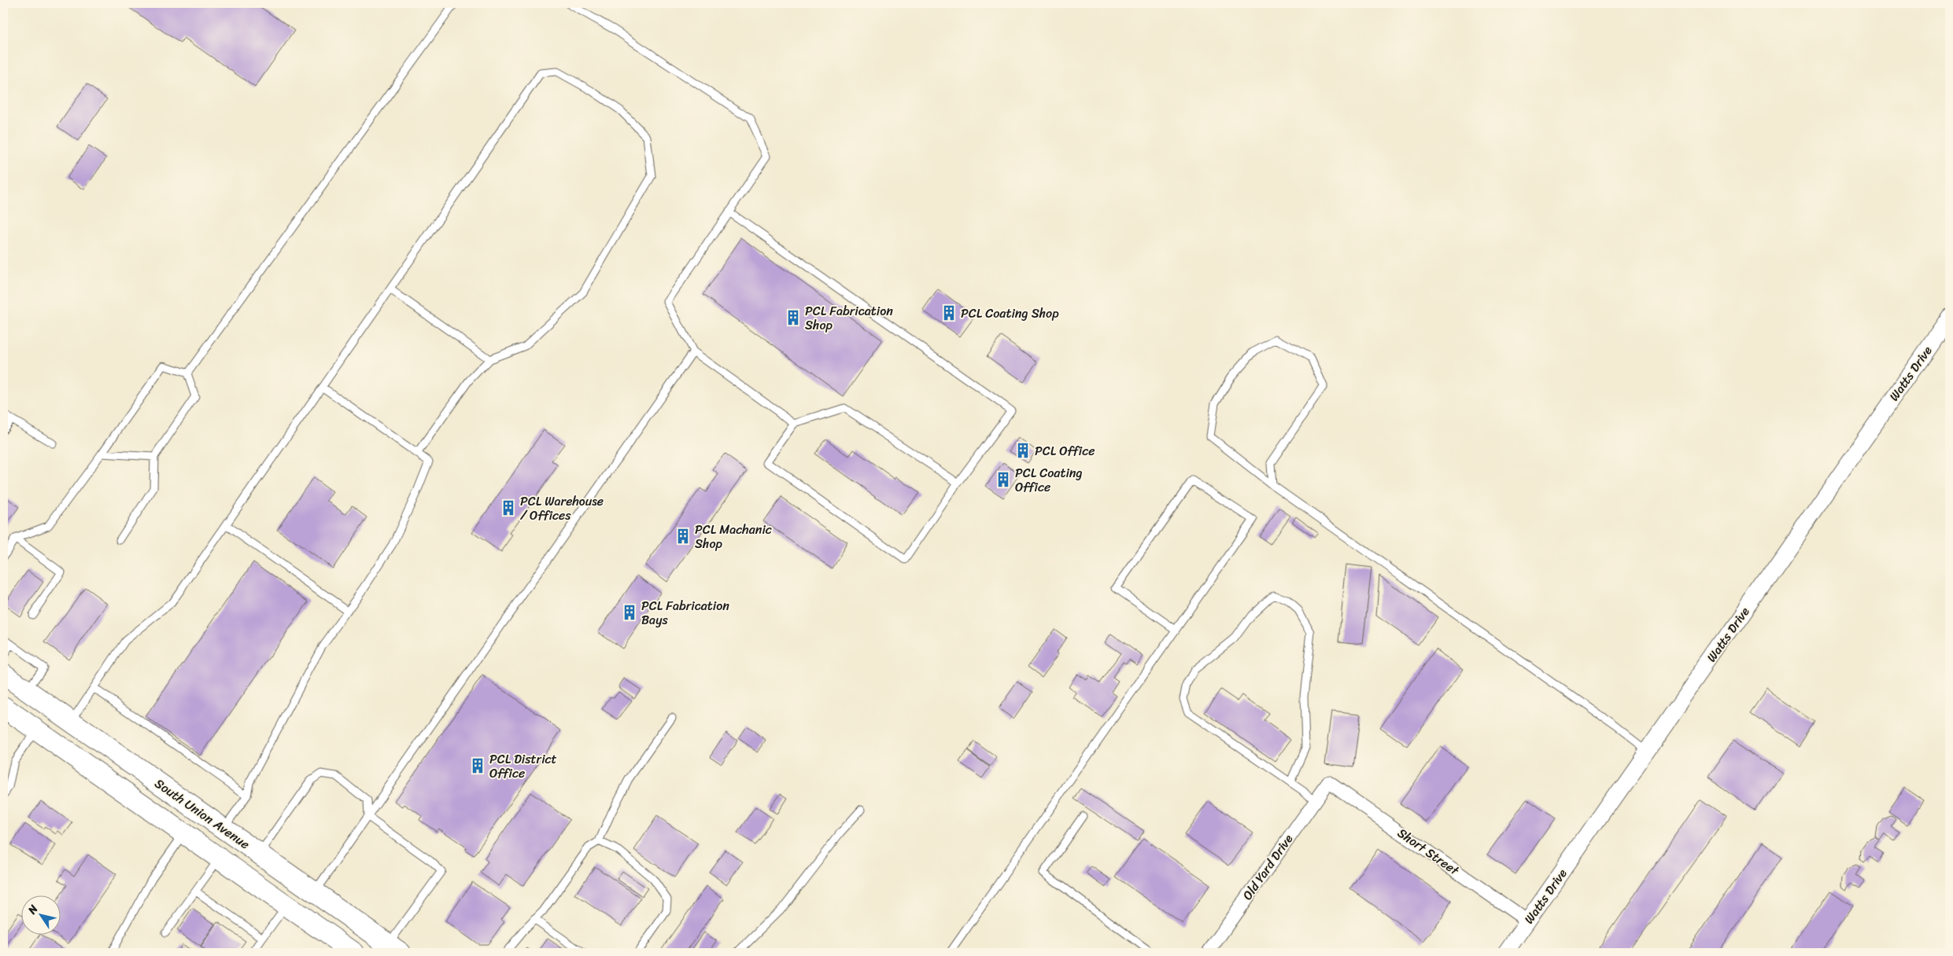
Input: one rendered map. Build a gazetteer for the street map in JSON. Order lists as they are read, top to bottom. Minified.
{"streets":{"main road":["South Union Avenue"],"street":["Watts Drive","Short Street","Old Yard Drive"]},"crossings":[["Watts Drive","Short Street"],["Short Street","Old Yard Drive"]],"places":{"building":["PCL Coating Shop","PCL Fabrication Shop","PCL Office","PCL Coating Office","PCL Warehouse / Offices","PCL Machanic Shop","PCL Fabrication Bays","PCL District Office"]},"north":"top left"}
